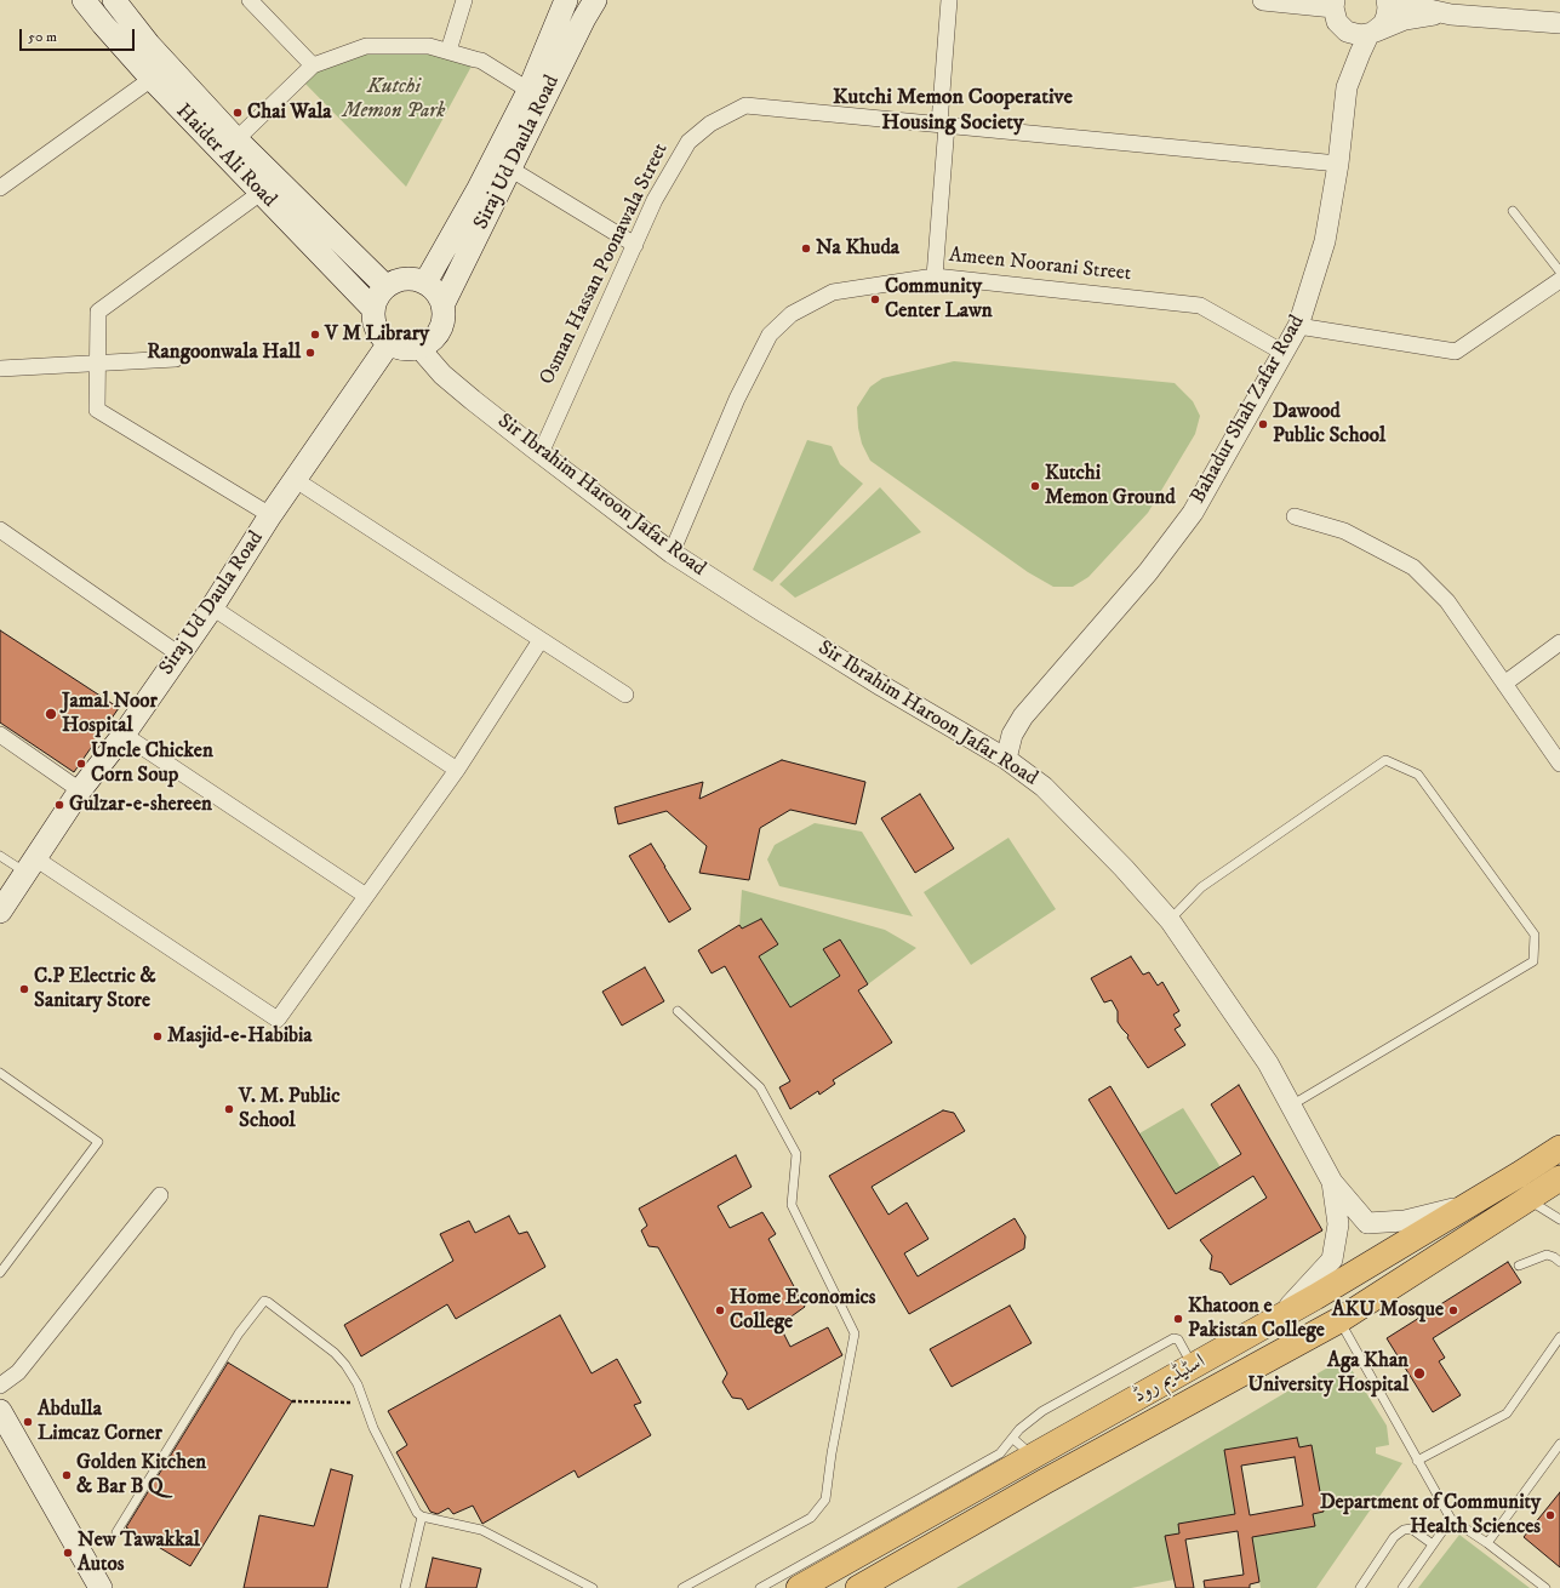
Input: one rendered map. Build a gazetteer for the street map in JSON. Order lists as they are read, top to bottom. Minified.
{"streets":{"main road":["Siraj Ud Daula Road","Haider Ali Road","اسٹیڈیم روڈ"],"street":["Osman Hassan Poonawala Street","Ameen Noorani Street","Bahadur Shah Zafar Road","Sir Ibrahim Haroon Jafar Road"]},"crossings":[["Siraj Ud Daula Road","Haider Ali Road"],["Siraj Ud Daula Road","Sir Ibrahim Haroon Jafar Road"],["Haider Ali Road","Sir Ibrahim Haroon Jafar Road"],["Osman Hassan Poonawala Street","Bahadur Shah Zafar Road"],["Osman Hassan Poonawala Street","Sir Ibrahim Haroon Jafar Road"],["Ameen Noorani Street","Bahadur Shah Zafar Road"],["Ameen Noorani Street","Sir Ibrahim Haroon Jafar Road"],["Bahadur Shah Zafar Road","Sir Ibrahim Haroon Jafar Road"]],"districts":["Kutchi Memon Cooperative Housing Society"],"parks":["Kutchi Memon Park"],"places":["Chai Wala","Na Khuda","Community Center Lawn","V M Library","Rangoonwala Hall","Dawood Public School","Kutchi Memon Ground","Jamal Noor Hospital","Uncle Chicken Corn Soup","Gulzar-e-shereen","C.P Electric & Sanitary Store","Masjid-e-Habibia","V. M. Public School","Home Economics College","AKU Mosque","Khatoon e Pakistan College","Aga Khan University Hospital","Abdulla Limcaz Corner","Golden Kitchen & Bar B Q","Department of Community Health Sciences","New Tawakkal Autos"],"scale_bar":"50 m"}
